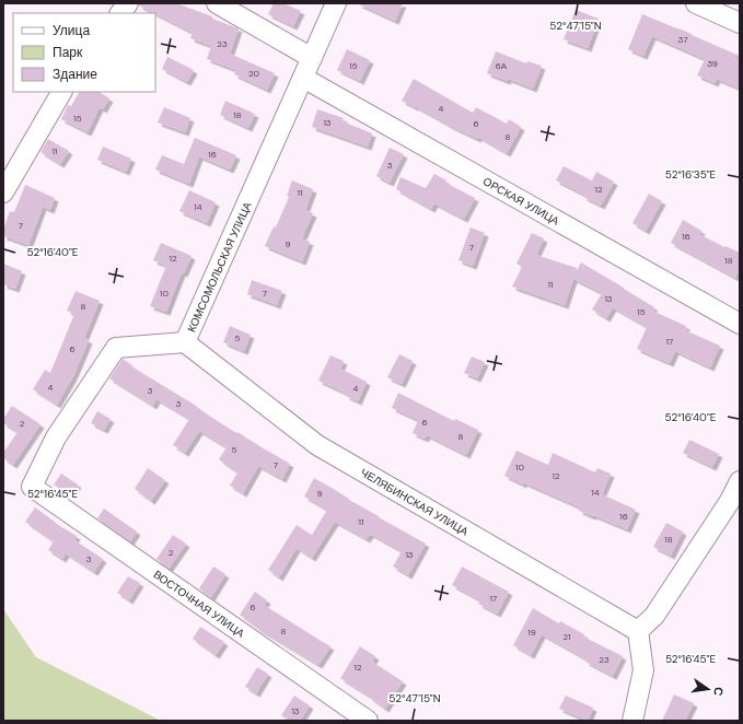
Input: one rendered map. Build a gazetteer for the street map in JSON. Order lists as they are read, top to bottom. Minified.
{"streets":{"street":["ОРСКАЯ УЛИЦА","КОМСОМОЛЬСКАЯ УЛИЦА","ЧЕЛЯБИНСКАЯ УЛИЦА","ВОСТОЧНАЯ УЛИЦА"]},"crossings":[["ОРСКАЯ УЛИЦА","КОМСОМОЛЬСКАЯ УЛИЦА"],["КОМСОМОЛЬСКАЯ УЛИЦА","ЧЕЛЯБИНСКАЯ УЛИЦА"],["КОМСОМОЛЬСКАЯ УЛИЦА","ВОСТОЧНАЯ УЛИЦА"]],"house_numbers":["37","23","39","15","6А","20","4","18","15","13","6","8","11","16","3","12","11","14","7","16","9","7","12","18","11","10","7","13","8","15","5","17","6","4","4","3","3","6","2","8","5","7","10","12","14","9","16","11","18","2","13","3","17","6","8","19","21","23","12","13"],"legend":["Улица","Парк","Здание"],"north":"right","coordinates":["52°47'15\"N","52°16'35\"E","52°16'40\"E","52°16'45\"E"]}
